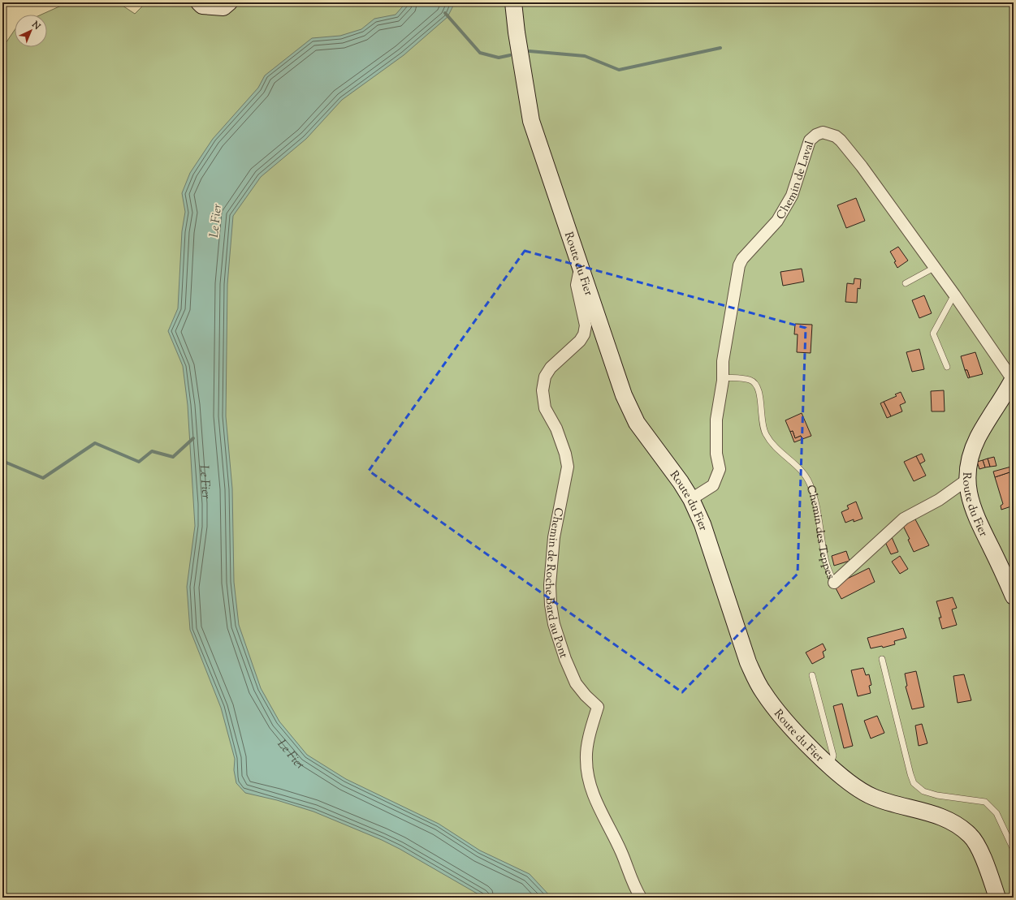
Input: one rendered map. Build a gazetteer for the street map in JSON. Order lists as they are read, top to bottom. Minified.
{"streets":{"main road":["Route du Fier"],"street":["Chemin de Laval","Chemin des Teppes","Chemin de Roche Bard au Pont"]},"crossings":[["Chemin de Laval","Route du Fier"],["Chemin de Laval","Chemin des Teppes"],["Route du Fier","Chemin des Teppes"],["Route du Fier","Chemin de Roche Bard au Pont"]],"water":["Le Fier"],"north":"top right"}
